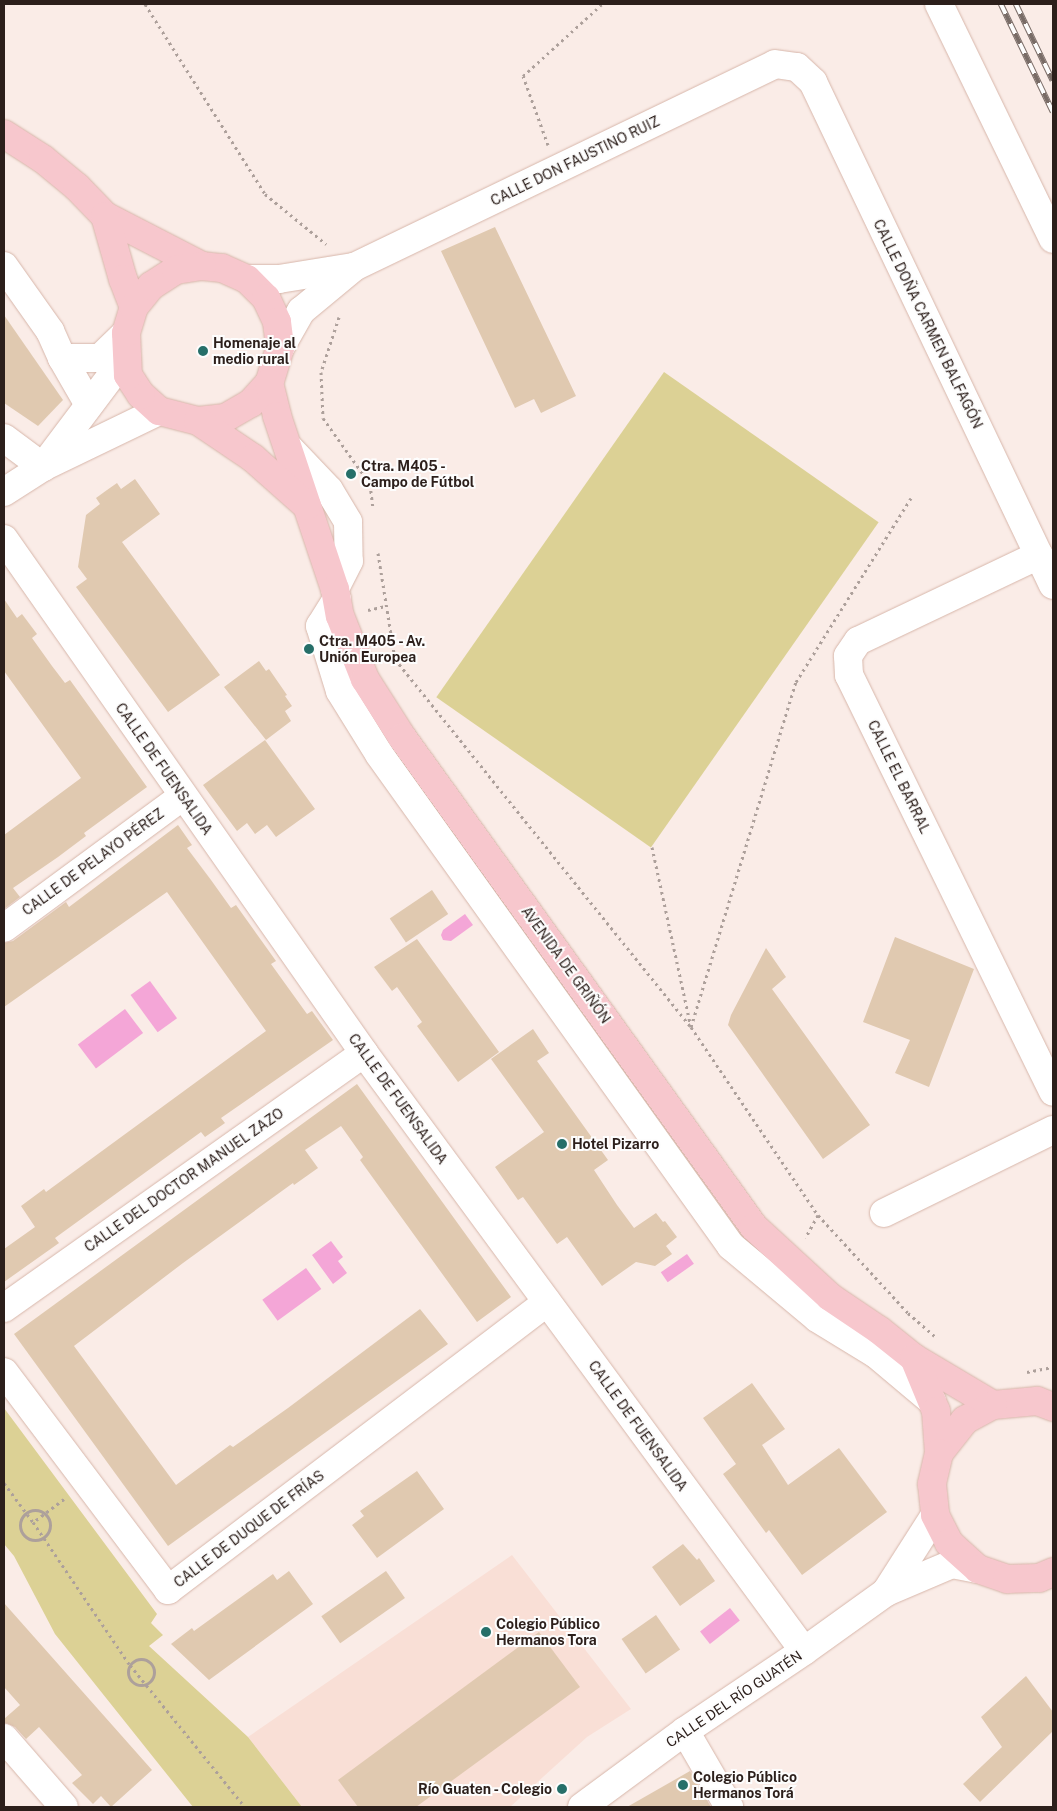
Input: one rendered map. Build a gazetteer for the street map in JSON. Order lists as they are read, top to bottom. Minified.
{"streets":{"main road":["AVENIDA DE GRIÑÓN"],"street":["CALLE DON FAUSTINO RUIZ","CALLE DOÑA CARMEN BALFAGÓN","CALLE DE FUENSALIDA","CALLE EL BARRAL","CALLE DE PELAYO PÉREZ","CALLE DEL DOCTOR MANUEL ZAZO","CALLE DE DUQUE DE FRÍAS","CALLE DEL RÍO GUATÉN"]},"crossings":[["CALLE DON FAUSTINO RUIZ","CALLE DOÑA CARMEN BALFAGÓN"],["CALLE DON FAUSTINO RUIZ","AVENIDA DE GRIÑÓN"],["CALLE DOÑA CARMEN BALFAGÓN","CALLE EL BARRAL"],["CALLE DE FUENSALIDA","CALLE DE PELAYO PÉREZ"],["CALLE DE FUENSALIDA","CALLE DEL DOCTOR MANUEL ZAZO"],["CALLE DE FUENSALIDA","CALLE DE DUQUE DE FRÍAS"],["CALLE DE FUENSALIDA","CALLE DEL RÍO GUATÉN"]],"places":["Homenaje al medio rural","Ctra. M405 - Campo de Fútbol","Ctra. M405 - Av. Unión Europea","Hotel Pizarro","Colegio Público Hermanos Tora","Colegio Público Hermanos Torá","Río Guaten - Colegio"]}
